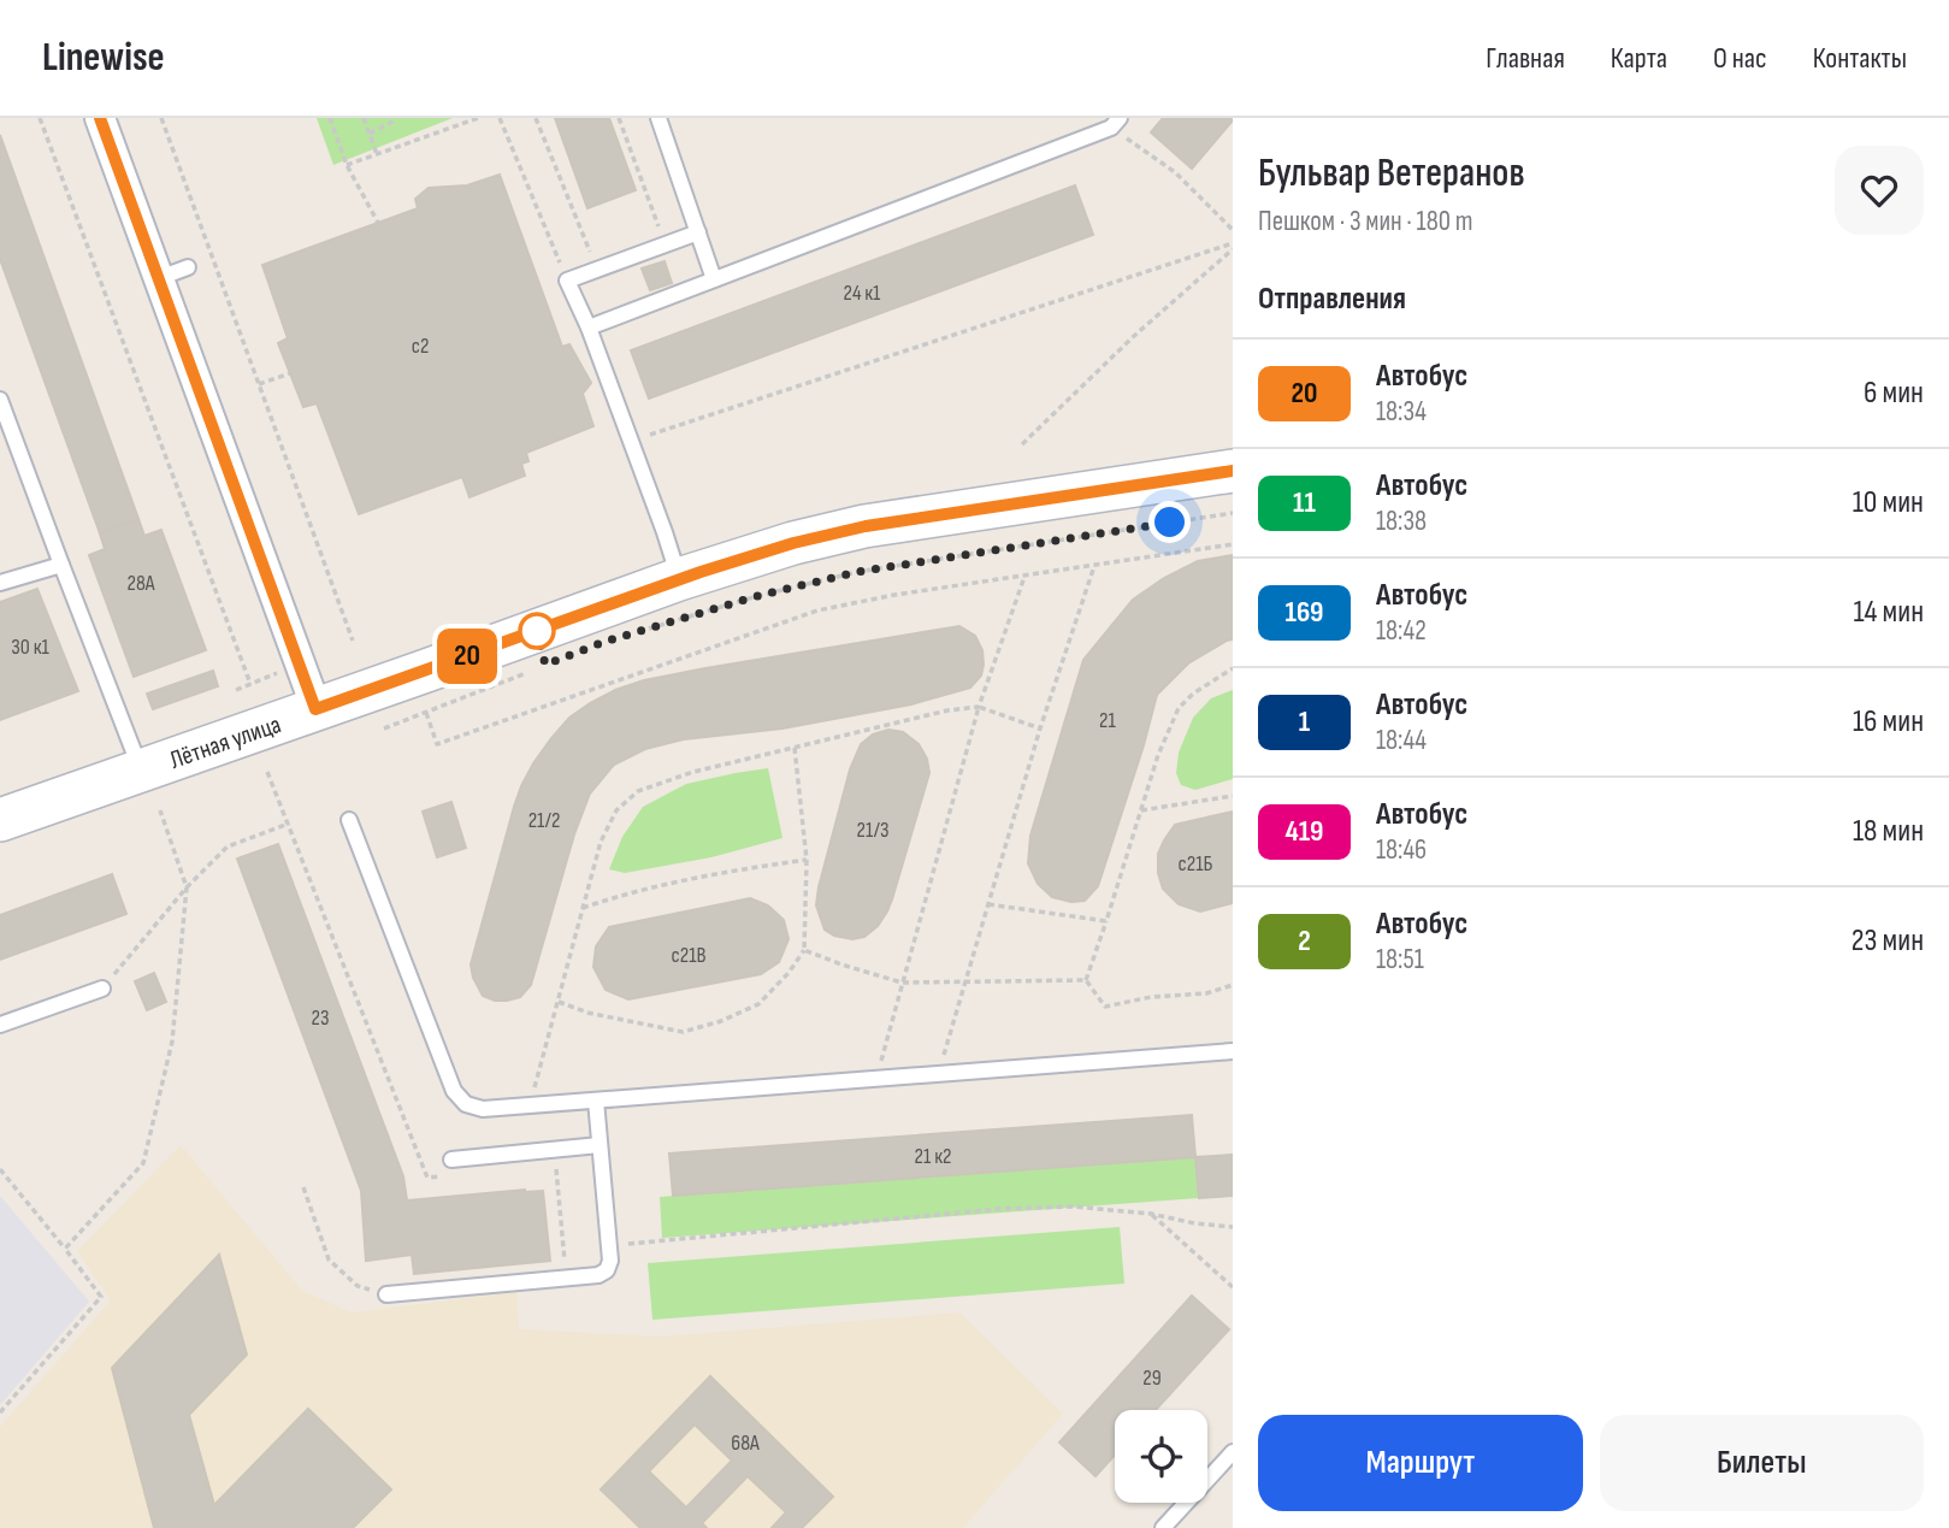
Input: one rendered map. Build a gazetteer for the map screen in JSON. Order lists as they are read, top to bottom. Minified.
{"streets":{"street":["Лётная улица"]},"lines":["bus line 20"],"house_numbers":["24 к1","с2","28А","30 к1","21","21/2","21/3","с21Б","с21В","23","21 к2","29","68А"],"page":{"header":"Linewise","nav":["Главная","Карта","О нас","Контакты"],"on_map":"20","heading":[["Бульвар Ветеранов","Пешком · 3 мин · 180 m"],"Отправления"],"list":[{"mark":"20","name":"Автобус","note":"18:34","value":"6 мин"},{"mark":"11","name":"Автобус","note":"18:38","value":"10 мин"},{"mark":"169","name":"Автобус","note":"18:42","value":"14 мин"},{"mark":"1","name":"Автобус","note":"18:44","value":"16 мин"},{"mark":"419","name":"Автобус","note":"18:46","value":"18 мин"},{"mark":"2","name":"Автобус","note":"18:51","value":"23 мин"}],"buttons":["Маршрут","Билеты"]}}
